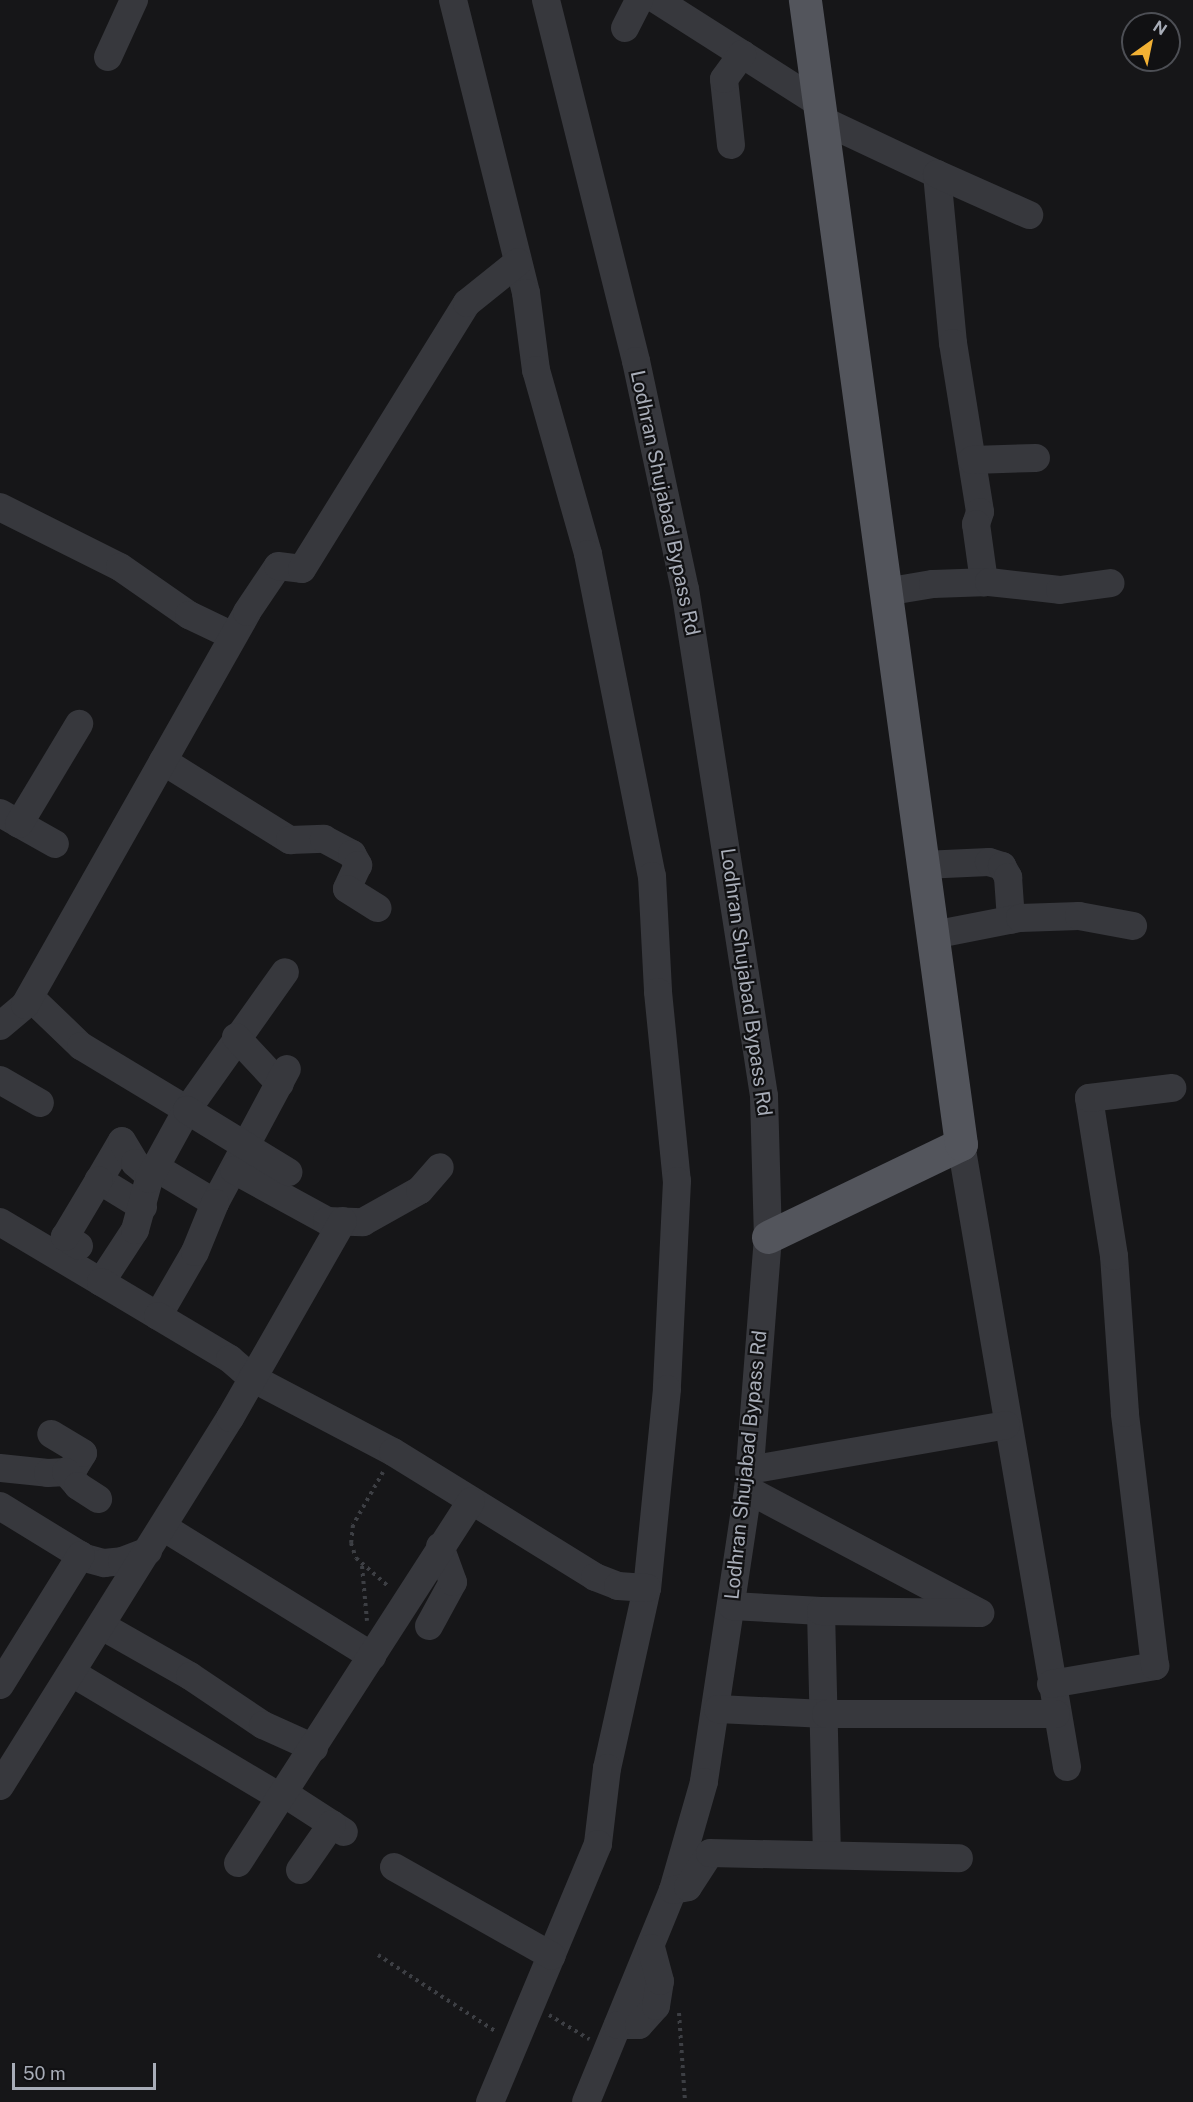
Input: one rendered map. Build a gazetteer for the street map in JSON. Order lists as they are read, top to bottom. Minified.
{"streets":{"street":["Lodhran Shujabad Bypass Rd"]},"scale_bar":"50 m","north":"top right"}
